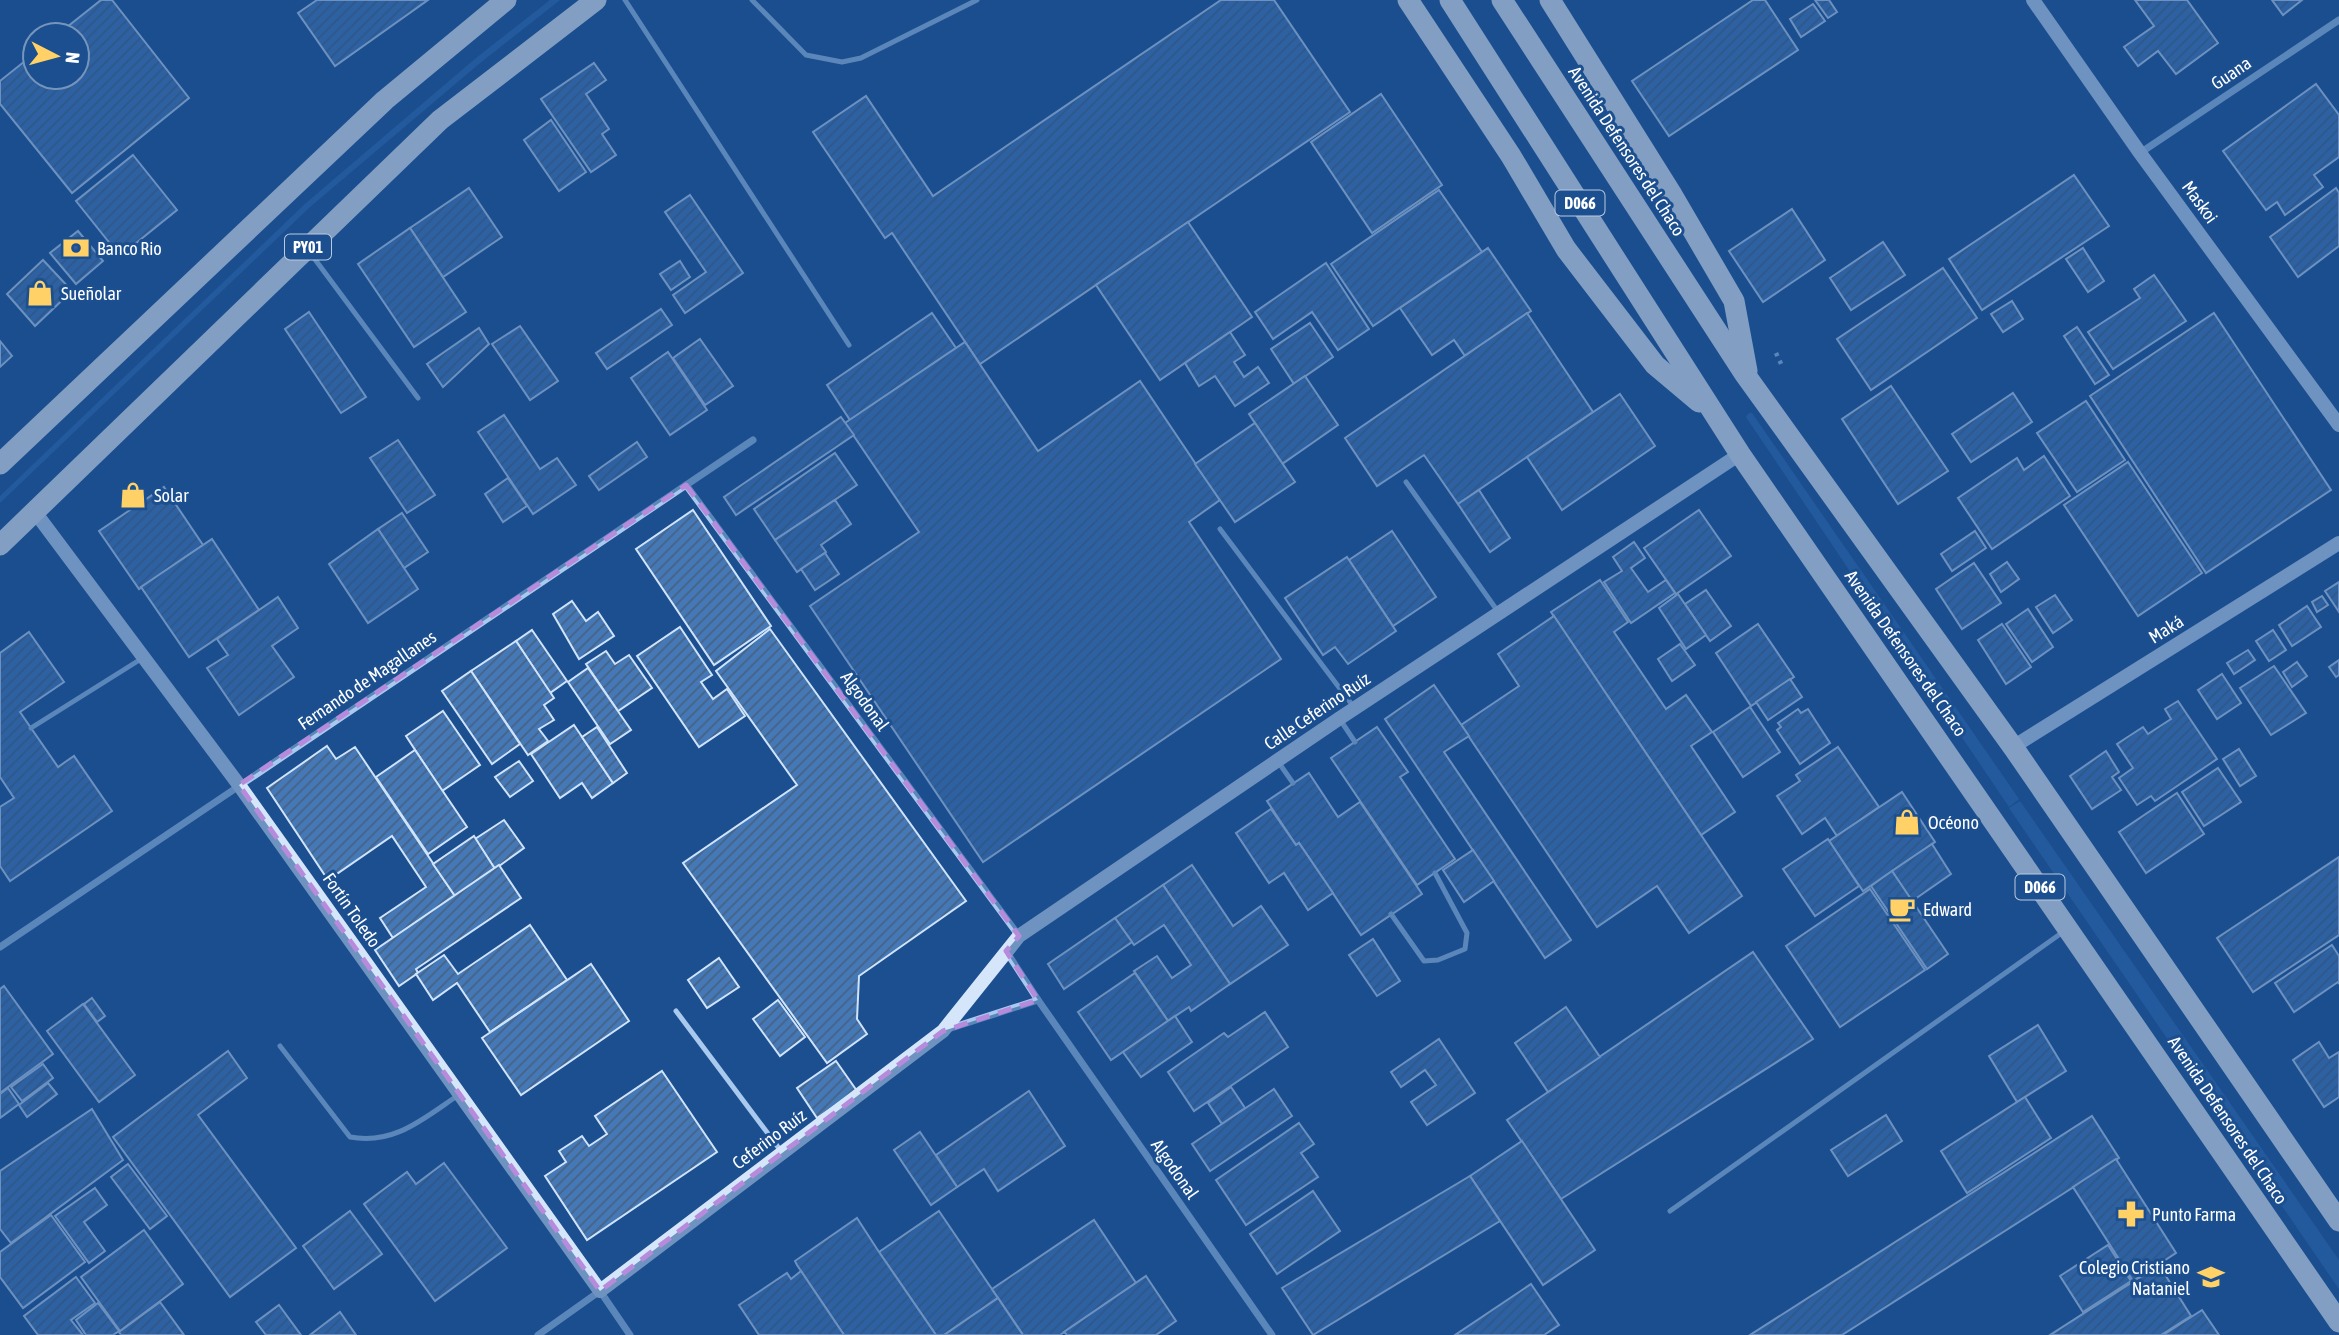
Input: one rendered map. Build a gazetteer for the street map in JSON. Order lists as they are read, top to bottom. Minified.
{"streets":{"highway":["Avenida Defensores del Chaco","D066","PY01"],"street":["Guana","Maskoi","Maká","Fernando de Magallanes","Algodonal","Calle Ceferino Ruíz","Fortín Toledo","Ceferino Ruíz"]},"crossings":[["Guana","Maskoi"],["Avenida Defensores del Chaco","Maká"],["Avenida Defensores del Chaco","Calle Ceferino Ruíz"],["PY01","Fortín Toledo"],["Fernando de Magallanes","Algodonal"],["Fernando de Magallanes","Fortín Toledo"],["Algodonal","Calle Ceferino Ruíz"],["Algodonal","Ceferino Ruíz"],["Calle Ceferino Ruíz","Ceferino Ruíz"],["Fortín Toledo","Ceferino Ruíz"]],"places":{"bank":["Banco Rio"],"shop":["Sueñolar","Solar","Océono"],"cafe":["Edward"],"pharmacy":["Punto Farma"],"school or university":["Colegio Cristiano Nataniel"]},"north":"right"}
